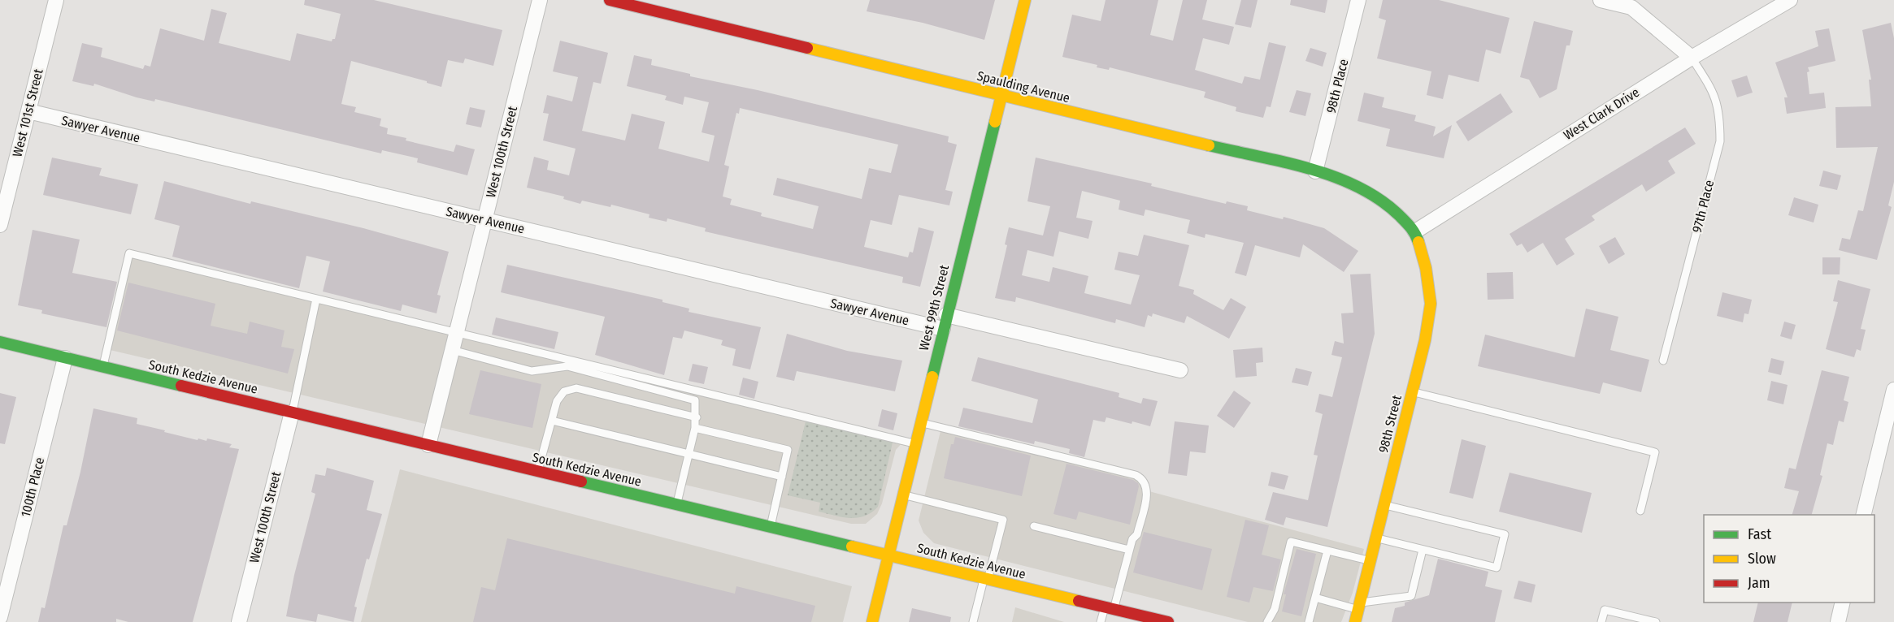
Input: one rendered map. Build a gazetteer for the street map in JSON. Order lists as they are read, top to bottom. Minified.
{"streets":{"street":["98th Place","Spaulding Avenue","West 101st Street","West Clark Drive","Sawyer Avenue","West 100th Street","West 99th Street","South Kedzie Avenue","98th Street","100th Place"],"lane":["97th Place"]},"crossings":[["98th Place","Spaulding Avenue"],["Spaulding Avenue","West Clark Drive"],["Spaulding Avenue","West 99th Street"],["Spaulding Avenue","98th Street"],["West 101st Street","Sawyer Avenue"],["West Clark Drive","97th Place"],["West Clark Drive","98th Street"],["Sawyer Avenue","West 100th Street"],["Sawyer Avenue","West 99th Street"],["West 100th Street","South Kedzie Avenue"],["West 99th Street","South Kedzie Avenue"],["South Kedzie Avenue","100th Place"]],"legend":["Fast","Slow","Jam"]}
